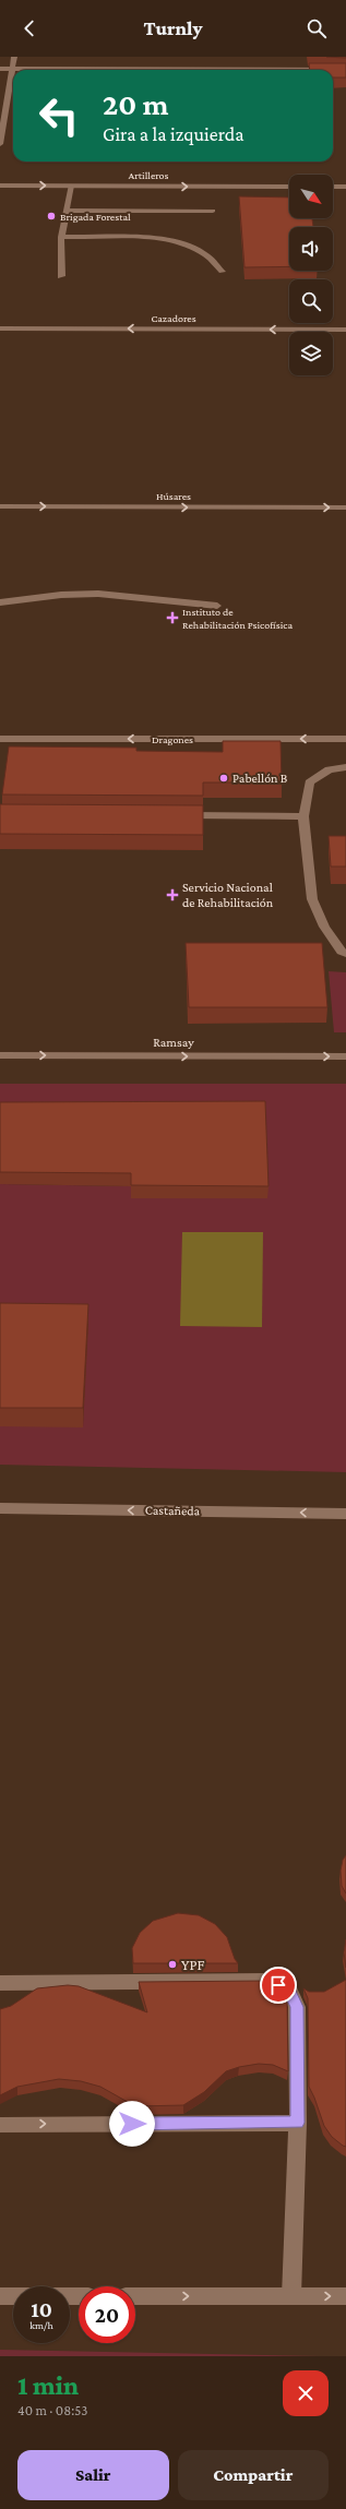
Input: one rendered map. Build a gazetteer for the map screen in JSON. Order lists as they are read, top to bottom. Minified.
{"streets":{"street":["Artilleros","Cazadores","Húsares","Dragones","Ramsay","Castañeda"]},"one_way":["Ramsay","Castañeda"],"places":{"other":["Brigada Forestal","Pabellón B","YPF"],"health":["Instituto de Rehabilitación Psicofísica","Servicio Nacional de Rehabilitación"]},"north":"bottom right","page":{"header":"Turnly","turn":["20 m","Gira a la izquierda"],"speed":"10 km/h","limit":"20","heading":["1 min","40 m · 08:53"],"buttons":["Salir","Compartir"]}}
